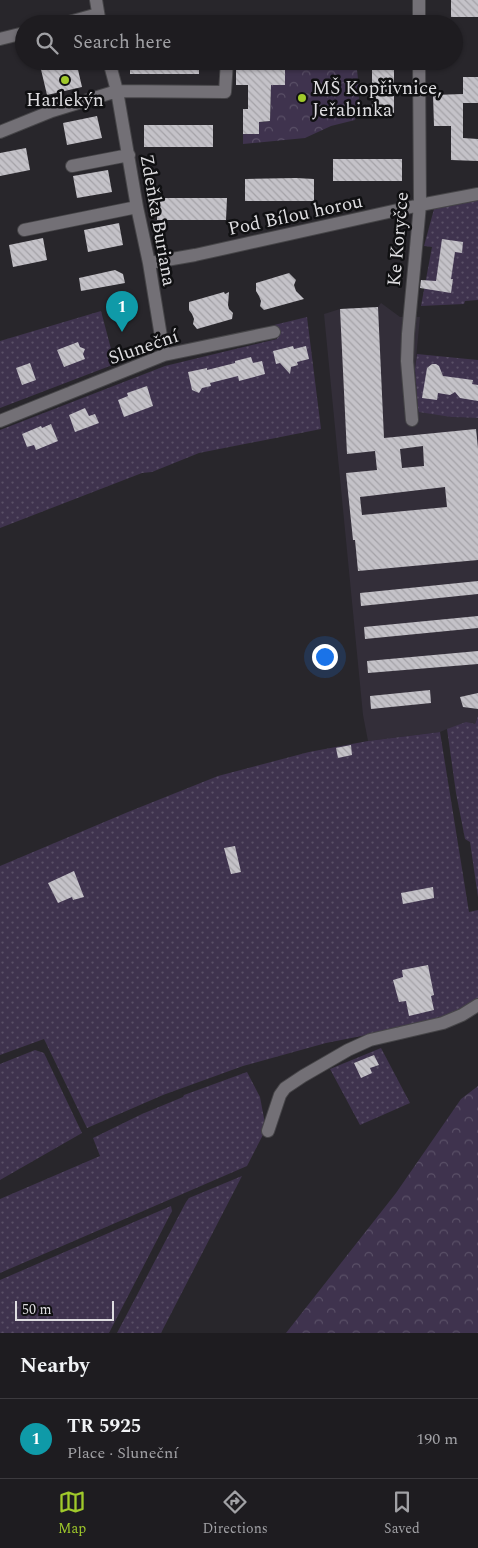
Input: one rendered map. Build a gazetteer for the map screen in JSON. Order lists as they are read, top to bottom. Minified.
{"streets":{"street":["Pod Bílou horou","Zdeňka Buriana","Ke Koryčce","Sluneční"]},"crossings":[["Pod Bílou horou","Zdeňka Buriana"],["Pod Bílou horou","Ke Koryčce"],["Zdeňka Buriana","Sluneční"]],"places":["Harlekýn","MŠ Kopřivnice, Jeřabinka"],"scale_bar":"50 m","page":{"search":"Search here","pins":"1","scale":"50 m","heading":"Nearby","list":[{"mark":"1","name":"TR 5925","note":"Place · Sluneční","value":"190 m"}],"nav":["Map","Directions","Saved"]}}
